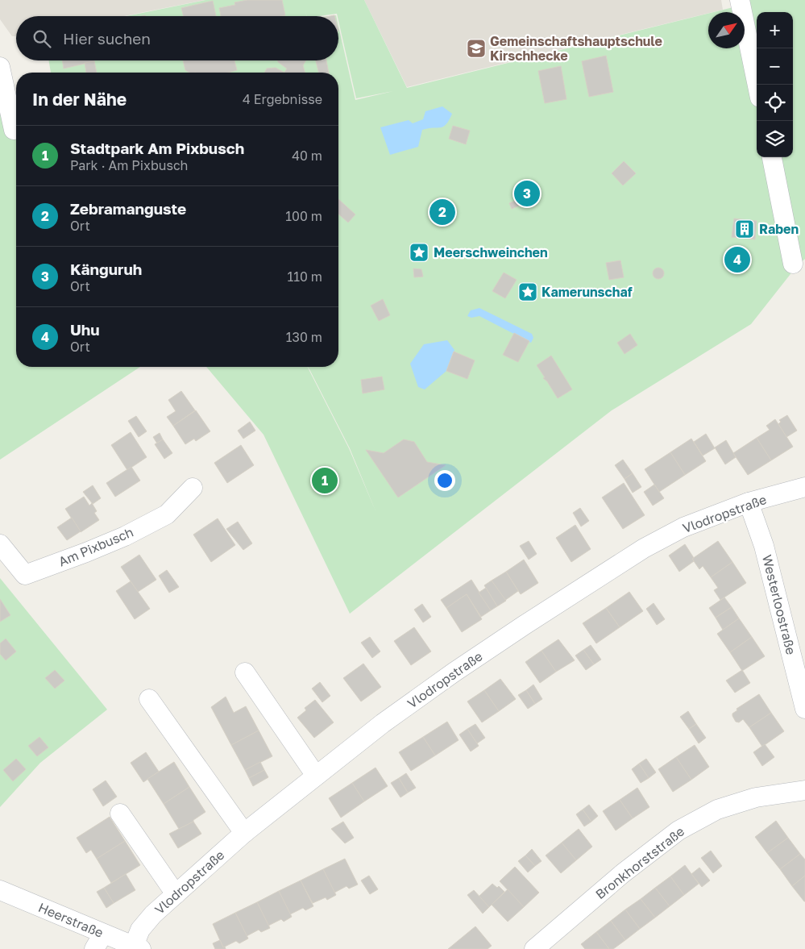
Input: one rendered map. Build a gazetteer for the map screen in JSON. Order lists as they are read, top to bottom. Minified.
{"streets":{"street":["Vlodropstraße","Am Pixbusch","Westerloostraße","Bronkhorststraße","Heerstraße"]},"crossings":[["Vlodropstraße","Westerloostraße"],["Vlodropstraße","Heerstraße"]],"places":{"school or university":["Gemeinschaftshauptschule Kirschhecke"],"building":["Raben"],"place":["Meerschweinchen","Kamerunschaf"]},"north":"top right","page":{"map_buttons":["+","−"],"search":"Hier suchen","heading":["In der Nähe","4 Ergebnisse"],"list":[{"mark":"1","name":"Stadtpark Am Pixbusch","note":"Park · Am Pixbusch","value":"40 m"},{"mark":"2","name":"Zebramanguste","note":"Ort","value":"100 m"},{"mark":"3","name":"Känguruh","note":"Ort","value":"110 m"},{"mark":"4","name":"Uhu","note":"Ort","value":"130 m"}],"pins":["3","2","4","1"]}}
